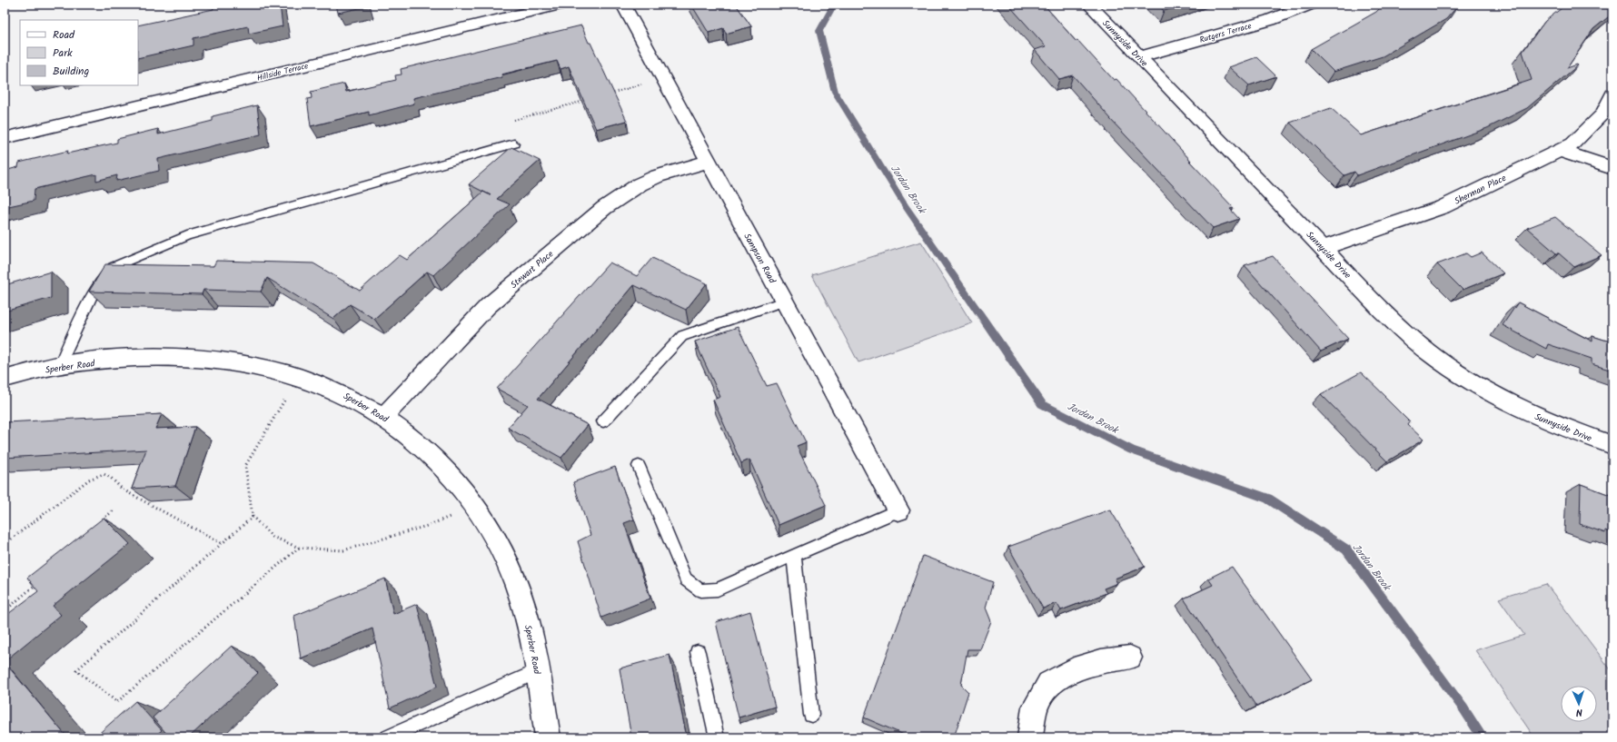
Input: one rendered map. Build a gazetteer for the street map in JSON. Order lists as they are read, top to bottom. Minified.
{"streets":{"street":["Rutgers Terrace","Sunnyside Drive","Hillside Terrace","Sherman Place","Sampson Road","Stewart Place","Sperber Road"]},"crossings":[["Rutgers Terrace","Sunnyside Drive"],["Sunnyside Drive","Sherman Place"],["Sampson Road","Stewart Place"],["Stewart Place","Sperber Road"]],"water":["Jordan Brook"],"legend":["Road","Park","Building"],"north":"bottom"}
